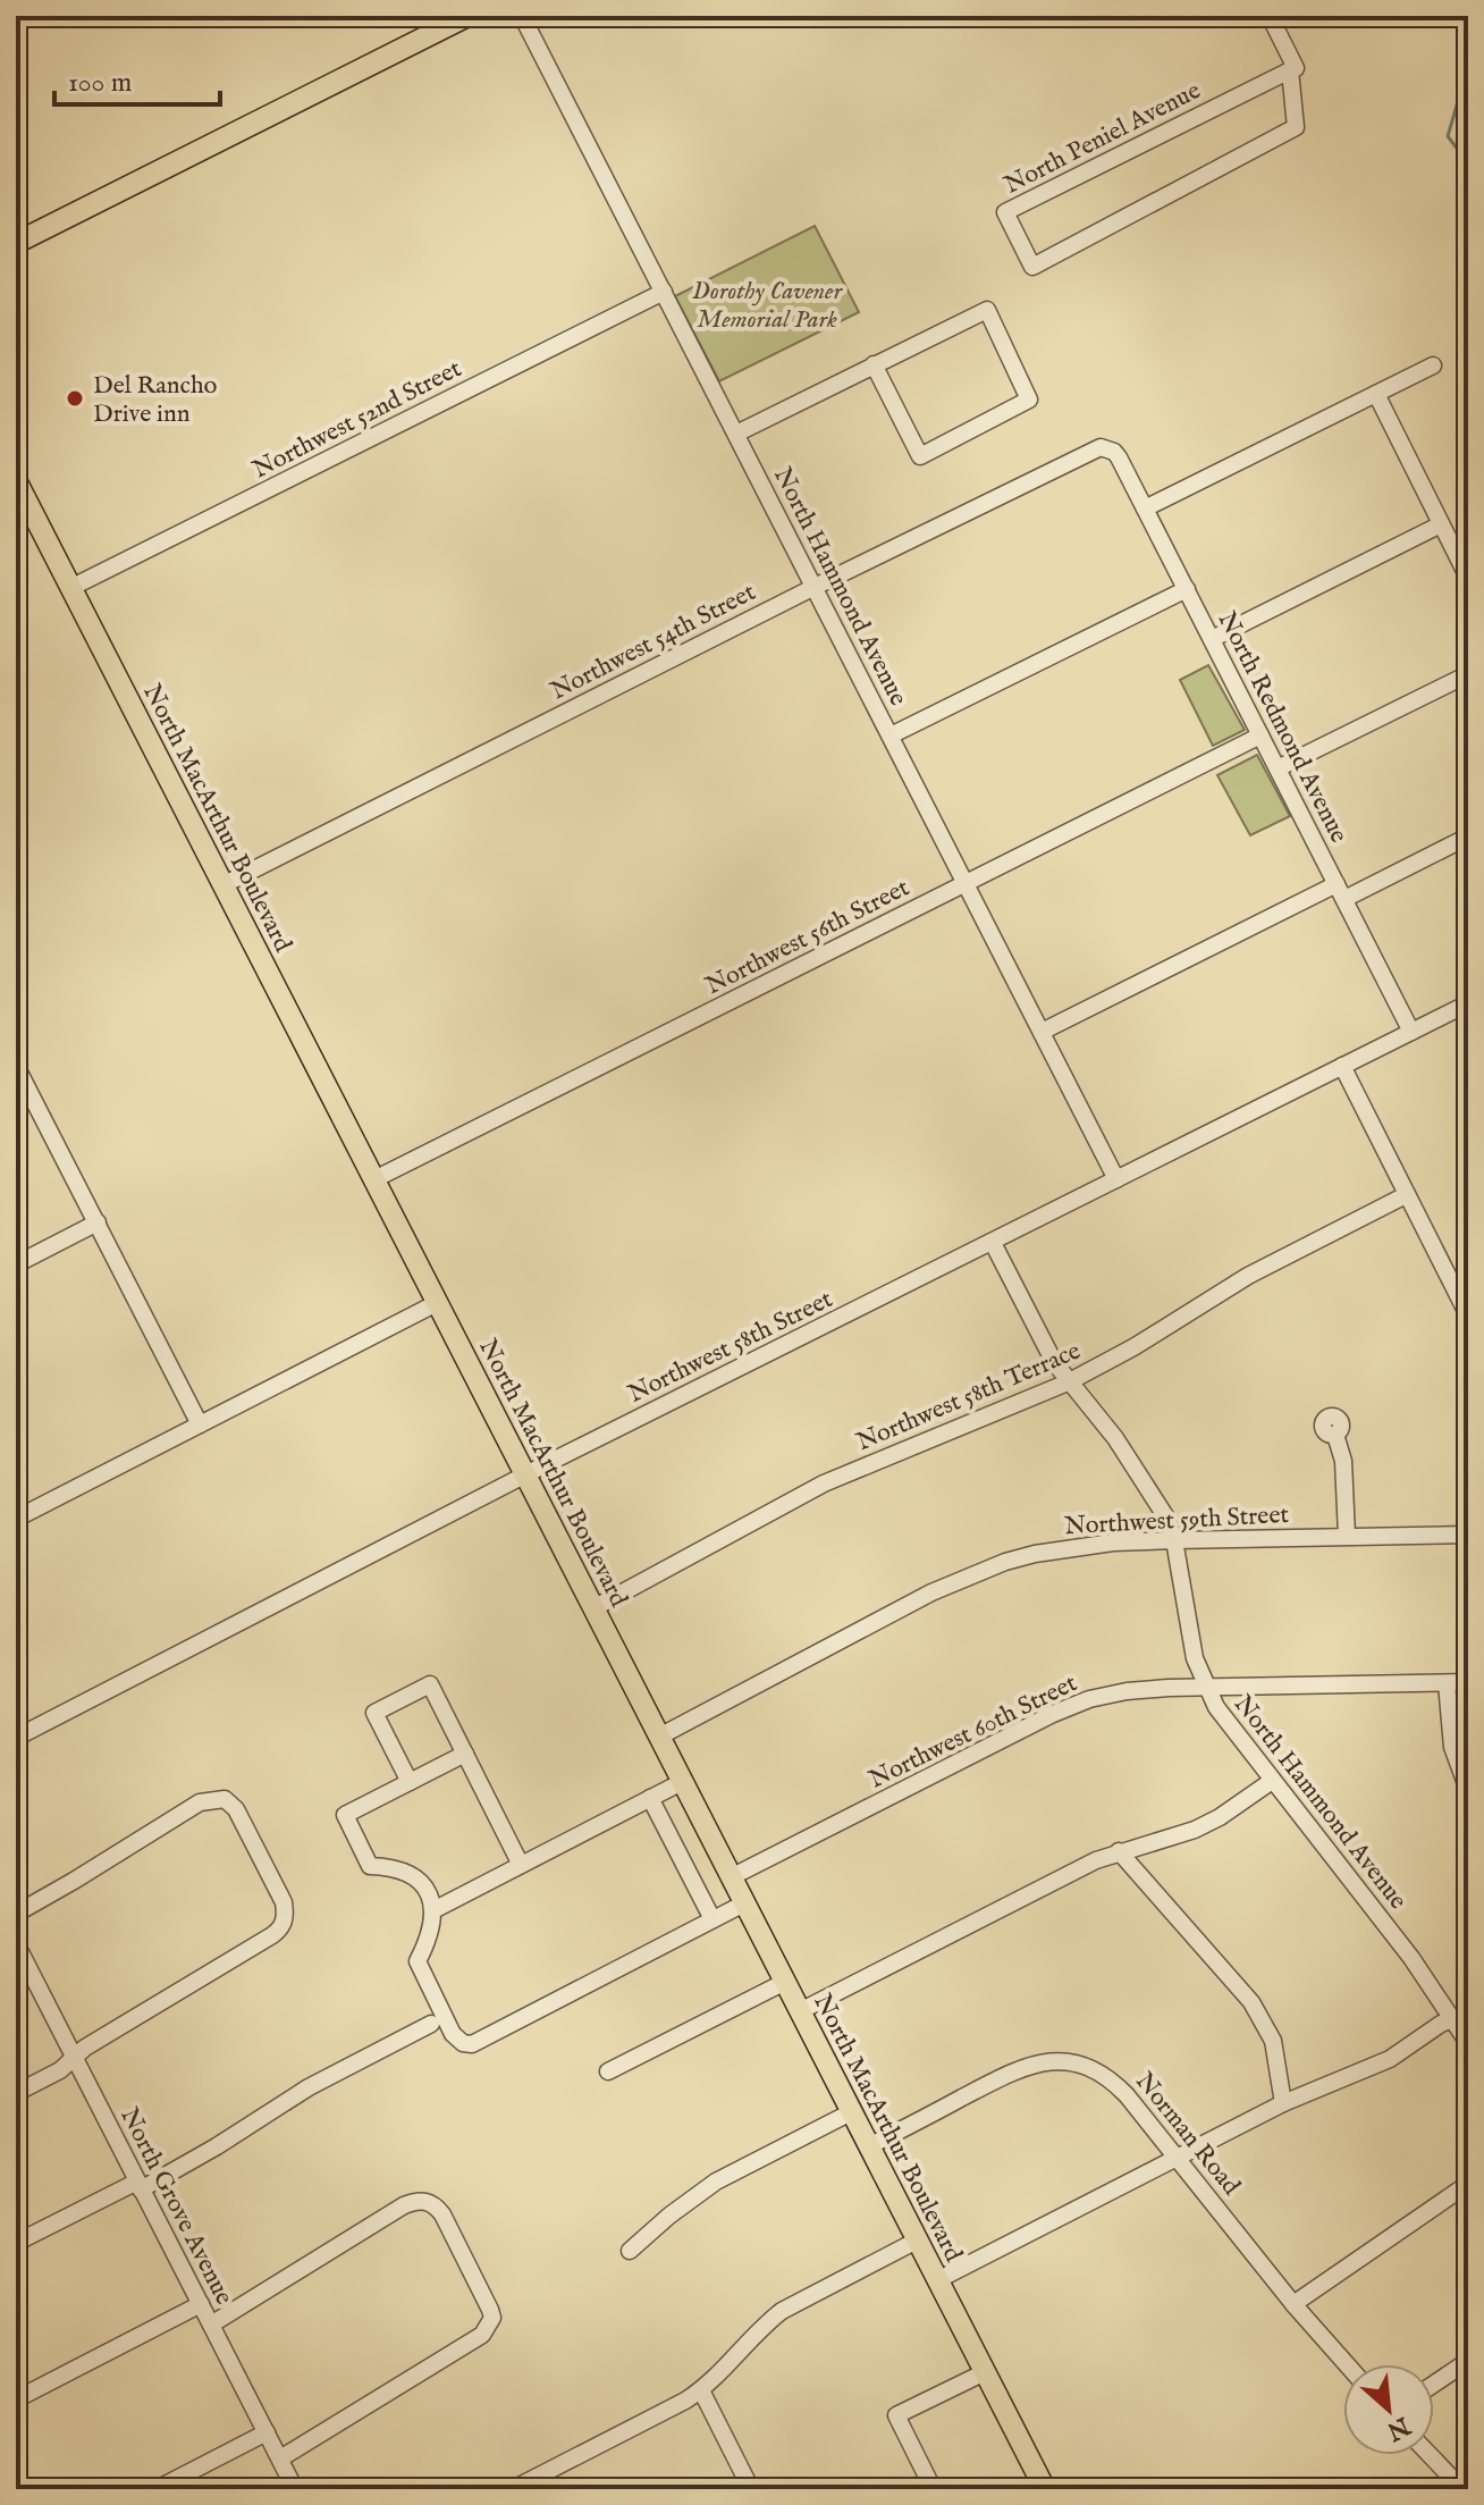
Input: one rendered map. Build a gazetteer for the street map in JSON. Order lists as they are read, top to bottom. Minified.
{"streets":{"main road":["North MacArthur Boulevard"],"street":["North Peniel Avenue","Northwest 52nd Street","North Hammond Avenue","Northwest 54th Street","North Redmond Avenue","Northwest 56th Street","Northwest 58th Street","Northwest 58th Terrace","Northwest 59th Street","Northwest 60th Street","Norman Road","North Grove Avenue"]},"crossings":[["Northwest 52nd Street","North Hammond Avenue"],["Northwest 52nd Street","North MacArthur Boulevard"],["North Hammond Avenue","Northwest 54th Street"],["North Hammond Avenue","Northwest 56th Street"],["North Hammond Avenue","Northwest 58th Street"],["North Hammond Avenue","Northwest 58th Terrace"],["North Hammond Avenue","Northwest 59th Street"],["North Hammond Avenue","Northwest 60th Street"],["Northwest 54th Street","North Redmond Avenue"],["Northwest 54th Street","North MacArthur Boulevard"],["North Redmond Avenue","Northwest 56th Street"],["North Redmond Avenue","Northwest 58th Street"],["North MacArthur Boulevard","Northwest 56th Street"],["North MacArthur Boulevard","Northwest 58th Street"],["North MacArthur Boulevard","Northwest 58th Terrace"],["North MacArthur Boulevard","Northwest 59th Street"],["North MacArthur Boulevard","Northwest 60th Street"],["North MacArthur Boulevard","Norman Road"]],"parks":["Dorothy Cavener Memorial Park"],"places":["Del Rancho Drive inn"],"scale_bar":"100 m","north":"bottom right"}
